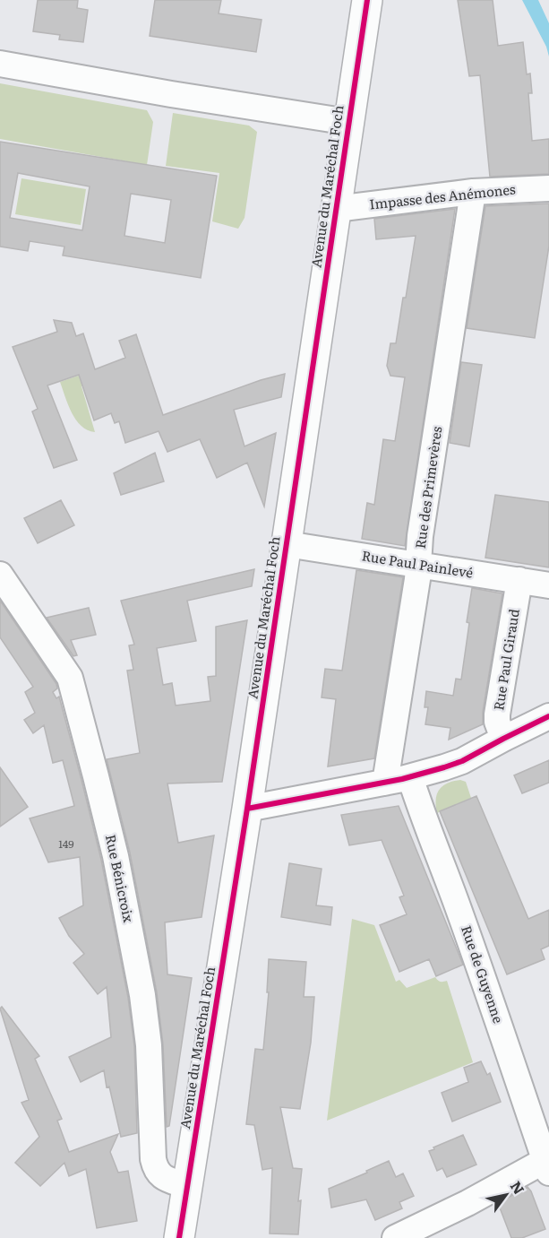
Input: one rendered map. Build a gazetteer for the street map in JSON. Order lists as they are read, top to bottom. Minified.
{"streets":{"main road":["Avenue du Maréchal Foch"],"street":["Impasse des Anémones","Rue des Primevères","Rue Paul Painlevé","Rue Paul Giraud","Rue Bénicroix","Rue de Guyenne"]},"crossings":[["Avenue du Maréchal Foch","Impasse des Anémones"],["Avenue du Maréchal Foch","Rue Paul Painlevé"],["Avenue du Maréchal Foch","Rue Bénicroix"],["Impasse des Anémones","Rue des Primevères"],["Rue des Primevères","Rue Paul Painlevé"],["Rue Paul Painlevé","Rue Paul Giraud"]],"house_numbers":["149"],"north":"top right"}
